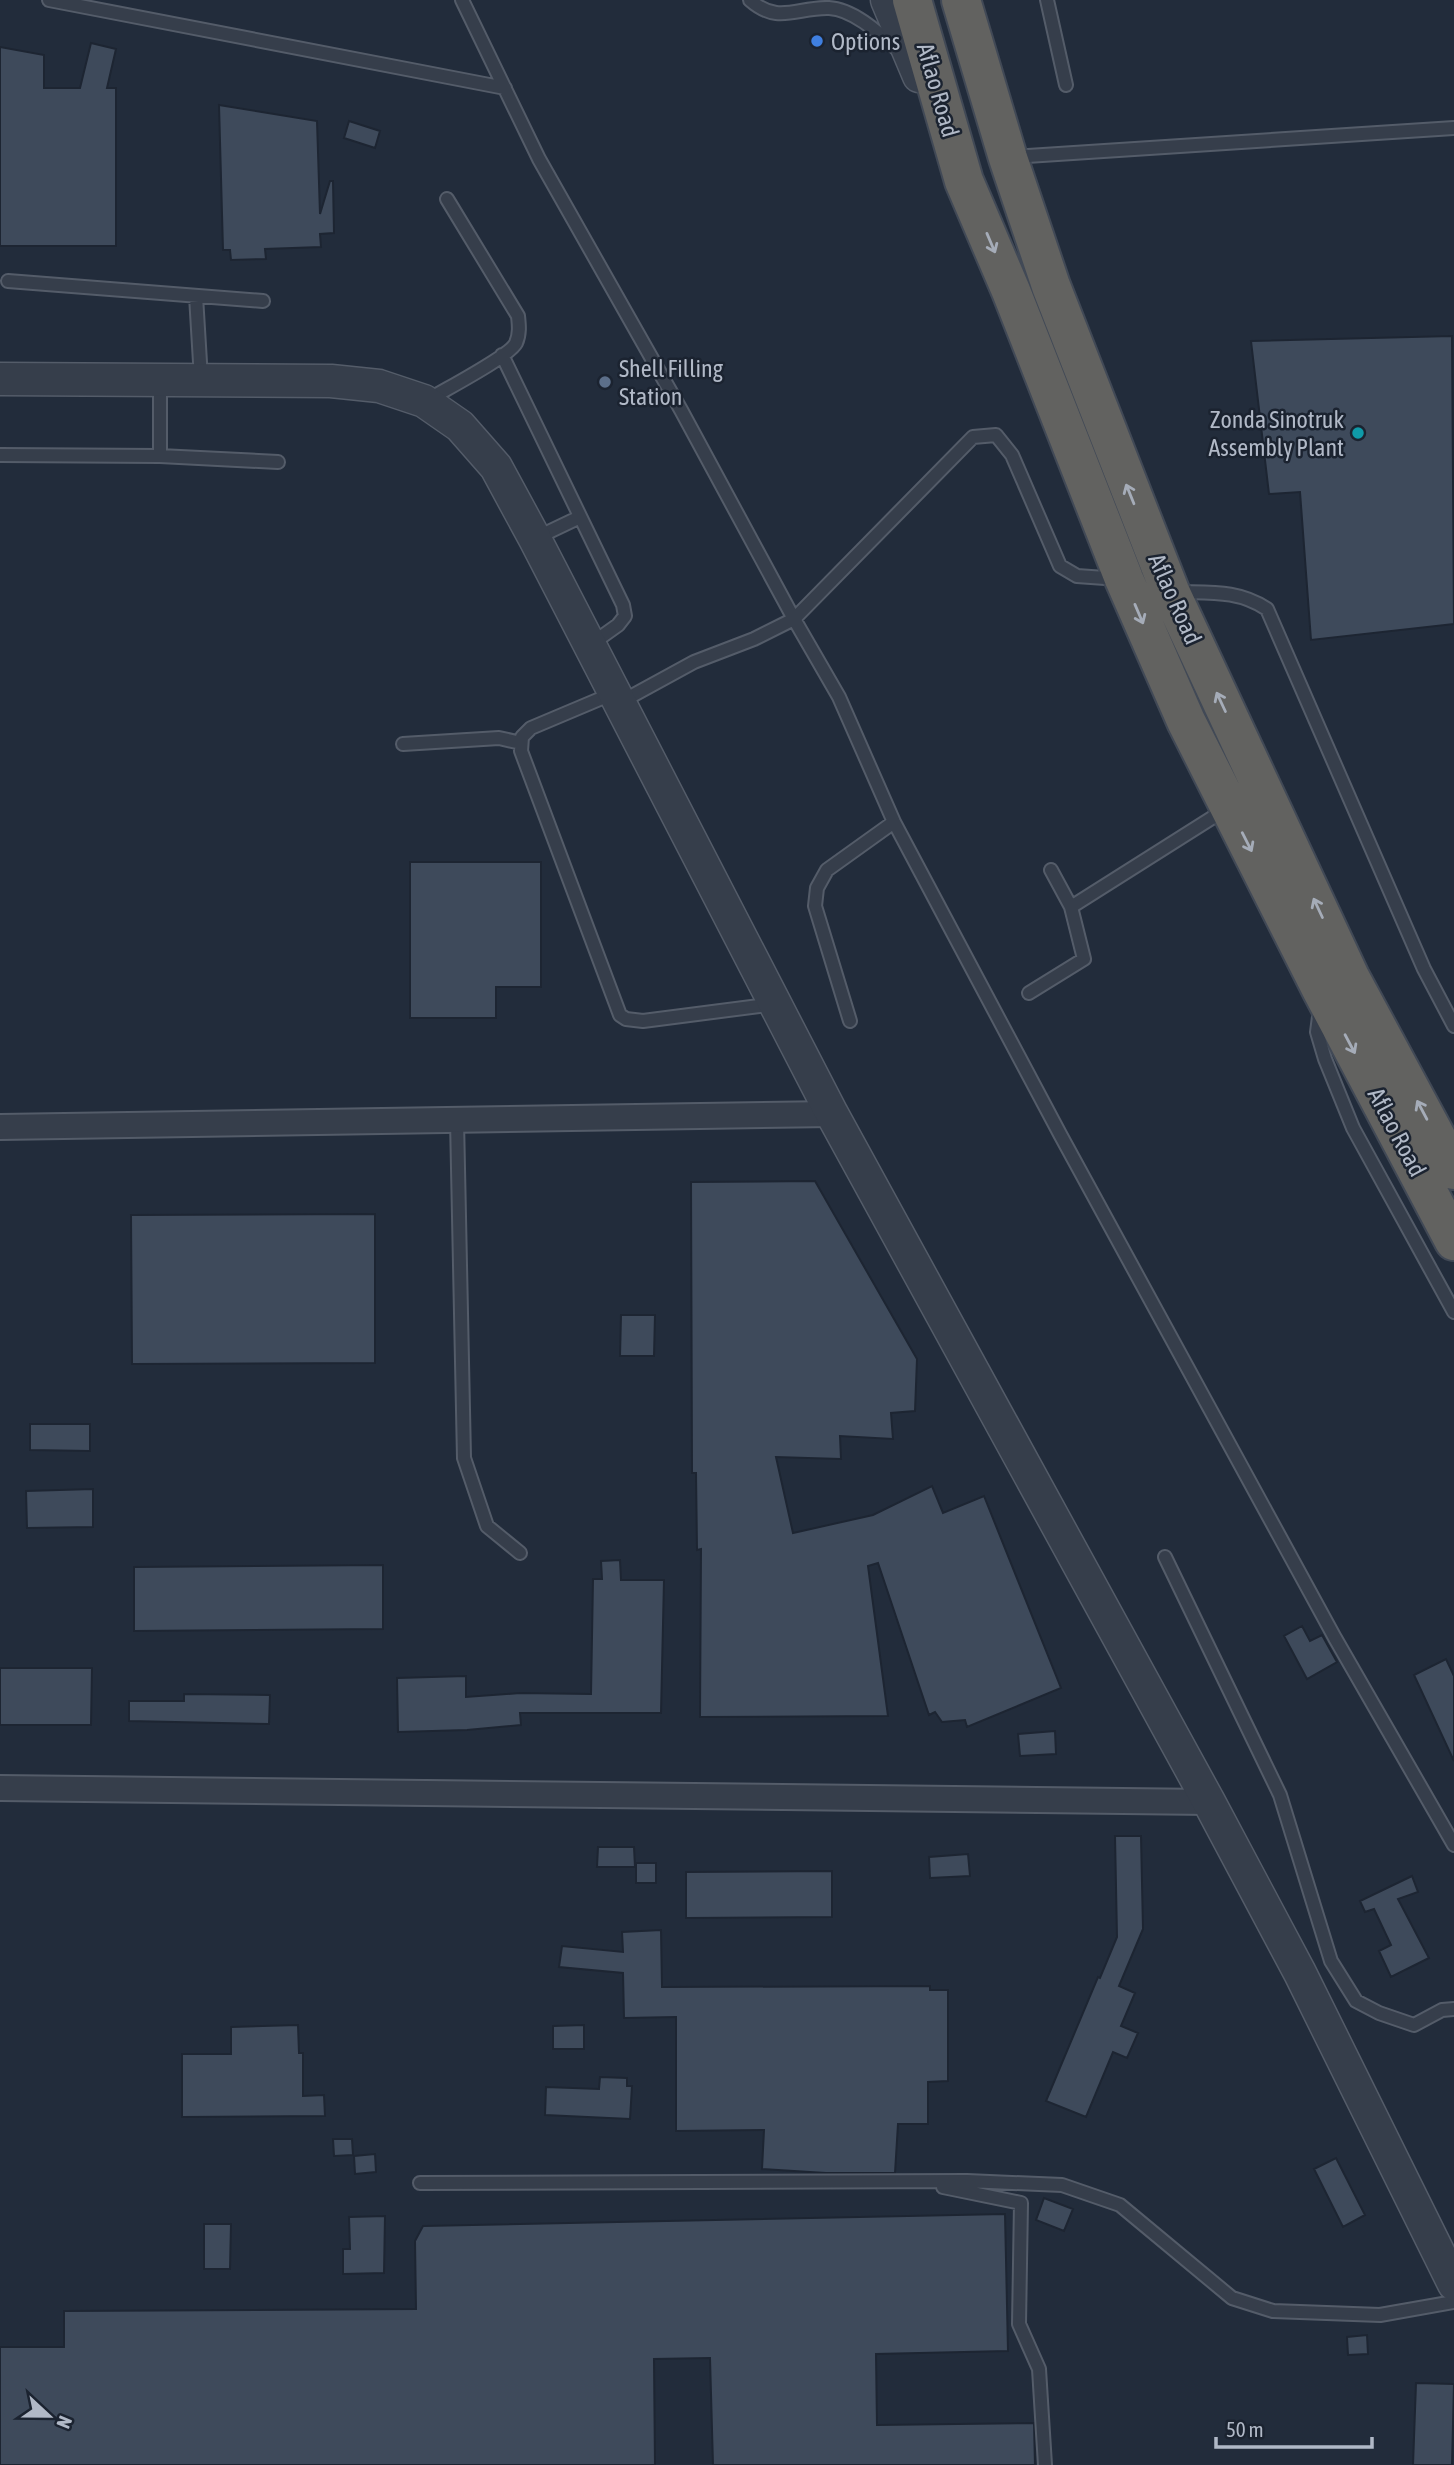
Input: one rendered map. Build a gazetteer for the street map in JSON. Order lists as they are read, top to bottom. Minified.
{"streets":{"highway":["Aflao Road"]},"places":["Options","Shell Filling Station","Zonda Sinotruk Assembly Plant"],"scale_bar":"50 m","north":"right"}
